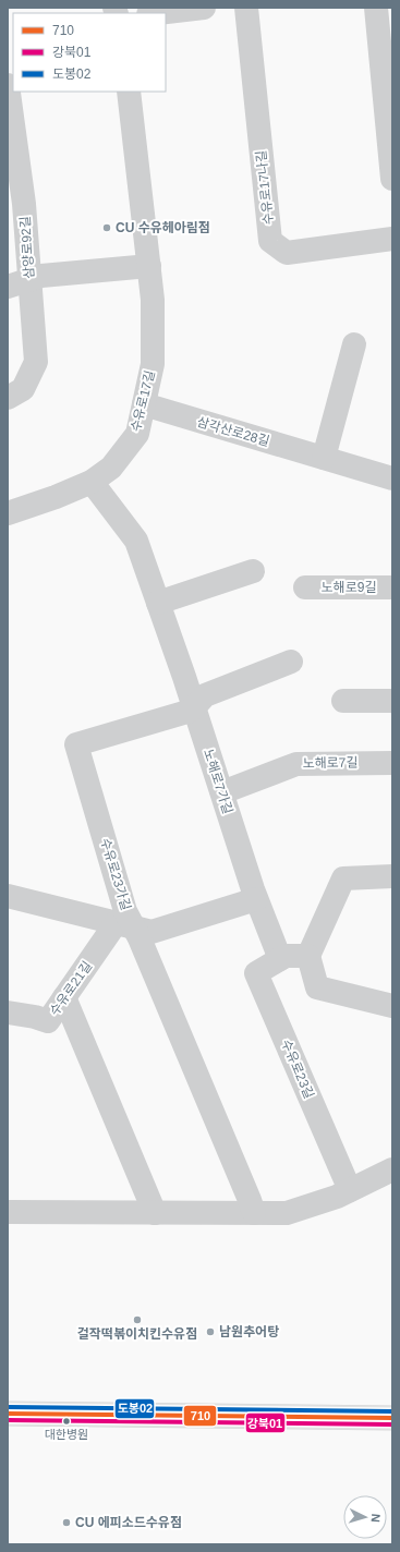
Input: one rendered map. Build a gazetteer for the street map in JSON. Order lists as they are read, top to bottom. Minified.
{"streets":{"street":["수유로17나길","삼양로92길","수유로17길","삼각산로28길","노해로9길","노해로7길","노해로7가길","수유로23가길","수유로21길","수유로23길"]},"crossings":[["수유로17길","삼각산로28길"],["수유로17길","노해로7가길"],["노해로7길","노해로7가길"],["노해로7가길","수유로23가길"],["노해로7가길","수유로23길"],["수유로23가길","수유로21길"]],"places":["CU 수유헤아림점","걸작떡볶이치킨수유점","남원추어탕","대한병원","CU 에피소드수유점"],"lines":["transit line 도봉02","transit line 710","transit line 강북01"],"legend":["710","강북01","도봉02"],"north":"right"}
